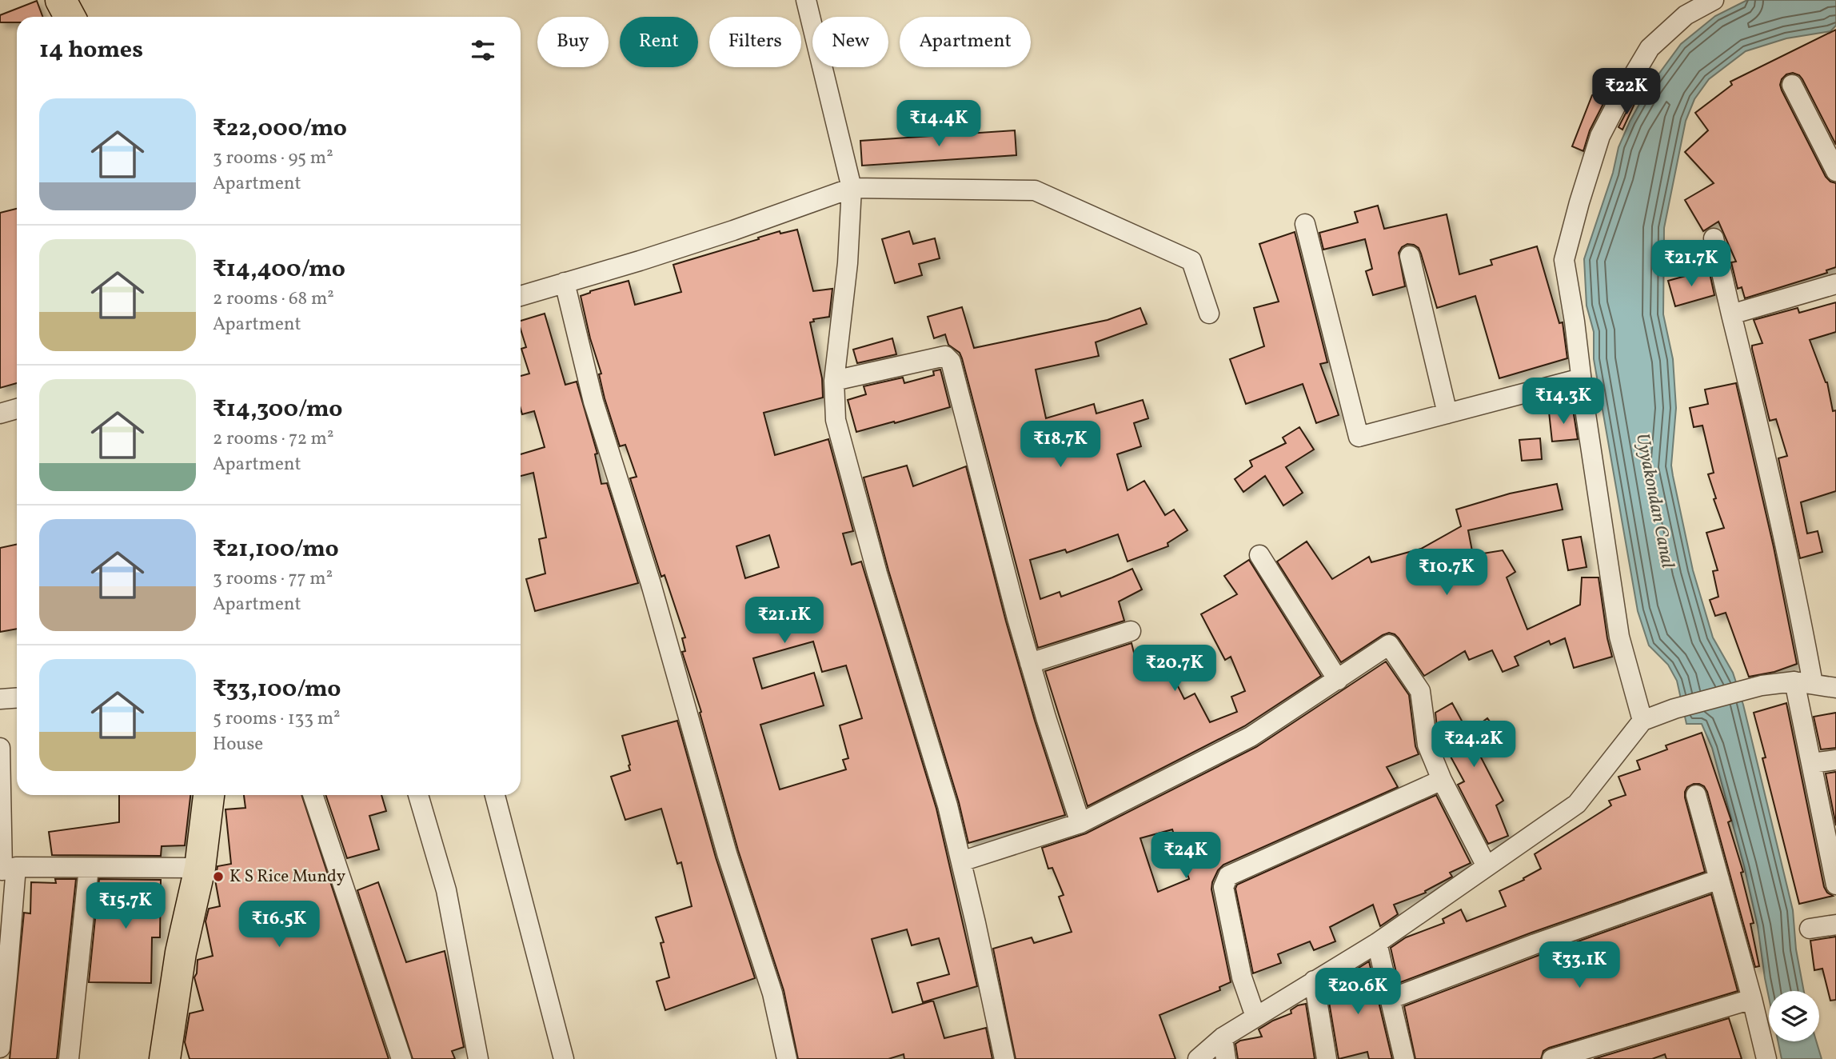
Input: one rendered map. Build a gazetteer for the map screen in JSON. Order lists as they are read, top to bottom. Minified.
{"water":["Uyyakondan Canal"],"places":["K S Rice Mundy"],"page":{"chip":["Buy","Rent","Filters","New","Apartment"],"heading":"14 homes","price":["₹22K","₹14.4K","₹21.7K","₹14.3K","₹18.7K","₹10.7K","₹21.1K","₹20.7K","₹24.2K","₹24K","₹15.7K","₹16.5K","₹33.1K","₹20.6K"],"list":[{"name":"₹22,000/mo","note":"3 rooms · 95 m² · Apartment"},{"name":"₹14,400/mo","note":"2 rooms · 68 m² · Apartment"},{"name":"₹14,300/mo","note":"2 rooms · 72 m² · Apartment"},{"name":"₹21,100/mo","note":"3 rooms · 77 m² · Apartment"},{"name":"₹33,100/mo","note":"5 rooms · 133 m² · House"}]}}
